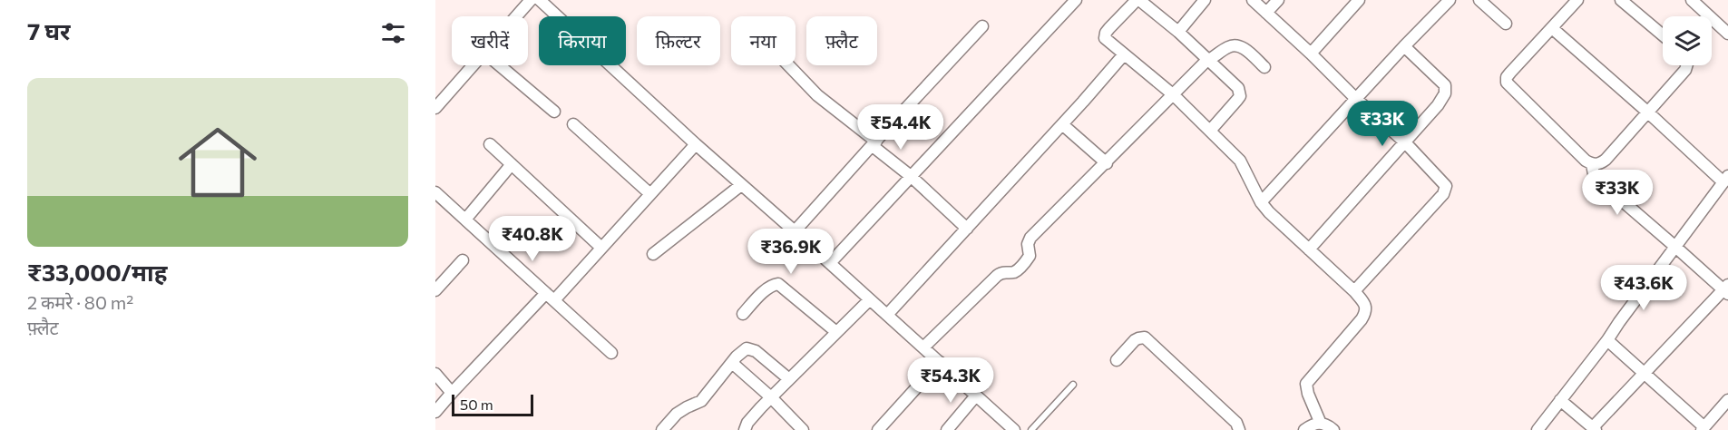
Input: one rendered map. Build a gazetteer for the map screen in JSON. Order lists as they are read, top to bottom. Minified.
{"scale_bar":"50 m","page":{"heading":"7 घर","chip":["खरीदें","किराया","फ़िल्टर","नया","फ़्लैट"],"list":[{"name":"₹33,000/माह","note":"2 कमरे · 80 m² · फ़्लैट"}],"price":["₹33K","₹54.4K","₹33K","₹40.8K","₹36.9K","₹43.6K","₹54.3K"],"scale":"50 m"}}
